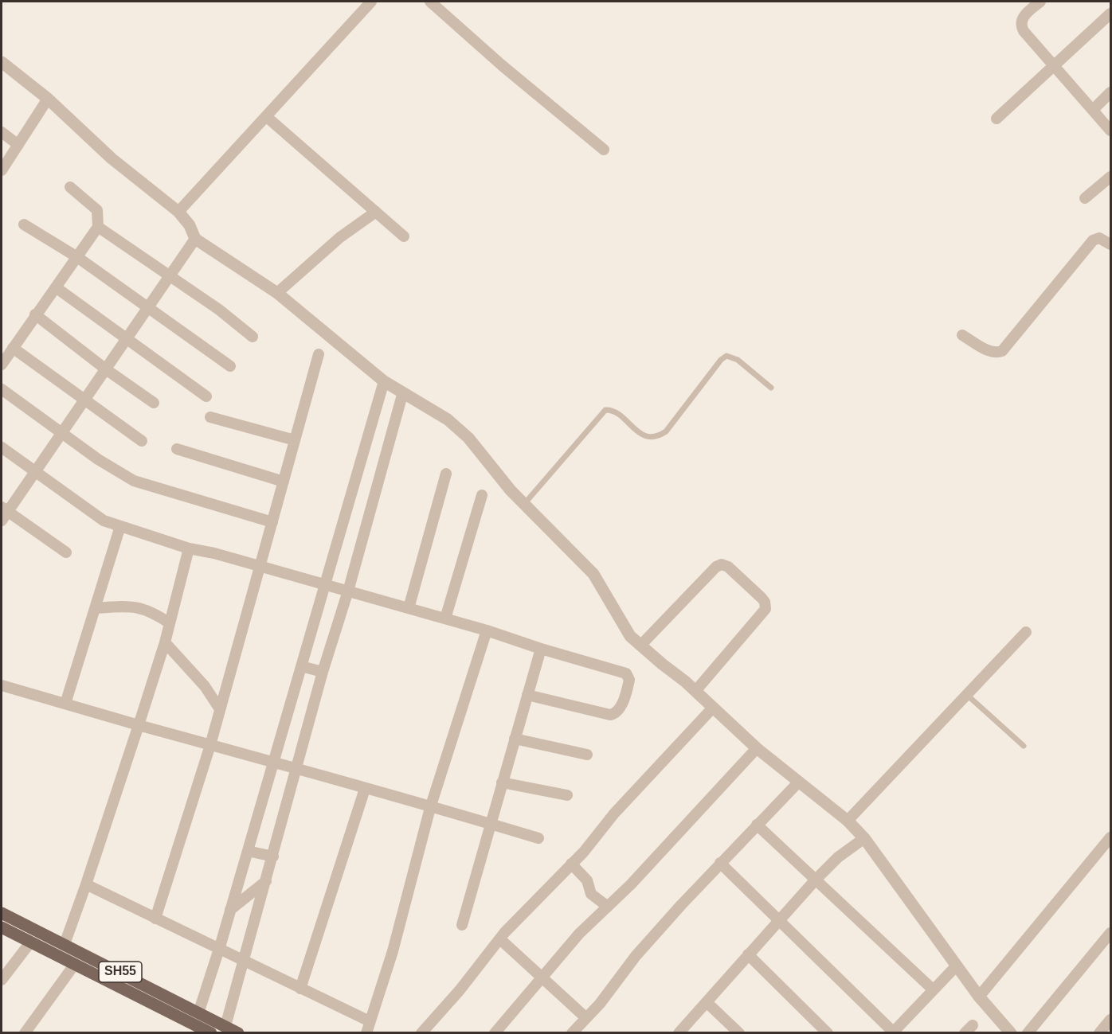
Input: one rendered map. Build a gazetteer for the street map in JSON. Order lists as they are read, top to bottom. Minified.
{"streets":{"main road":["SH55"]}}
